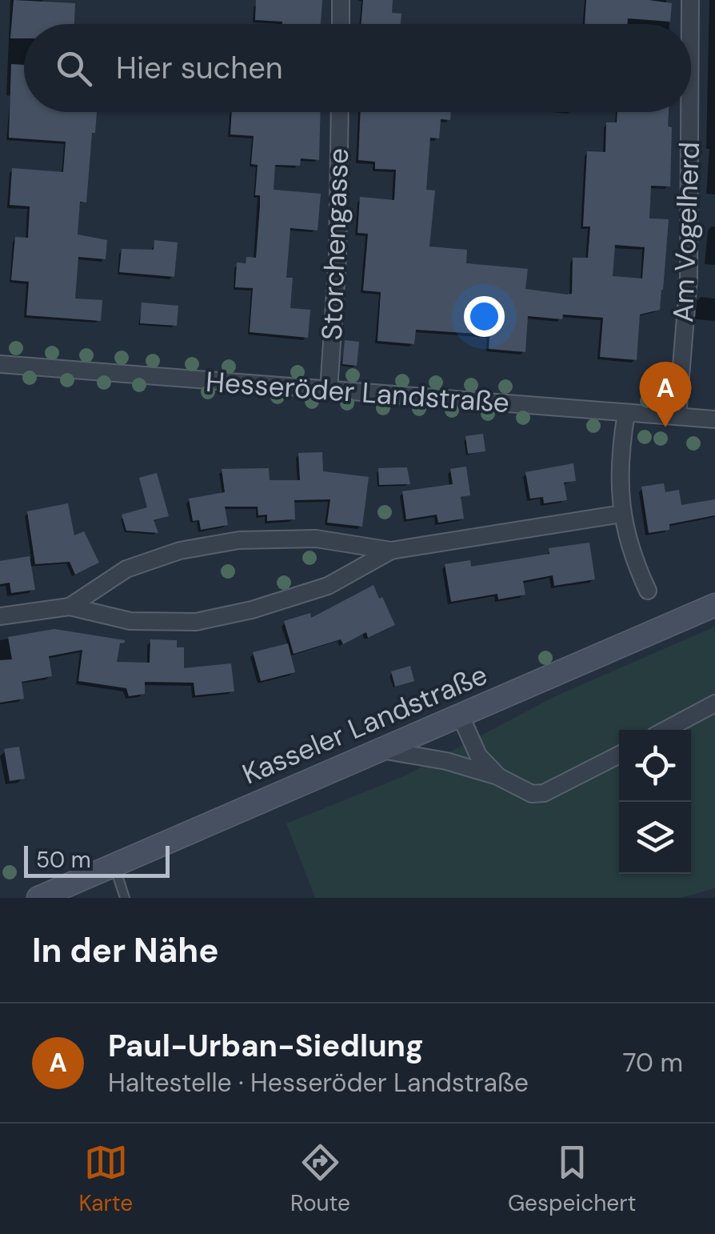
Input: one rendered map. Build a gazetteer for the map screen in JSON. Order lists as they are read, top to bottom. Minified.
{"streets":{"main road":["Kasseler Landstraße"],"street":["Am Vogelherd","Storchengasse","Hesseröder Landstraße"]},"crossings":[["Am Vogelherd","Hesseröder Landstraße"],["Storchengasse","Hesseröder Landstraße"]],"scale_bar":"50 m","page":{"search":"Hier suchen","pins":"A","scale":"50 m","heading":"In der Nähe","list":[{"mark":"A","name":"Paul-Urban-Siedlung","note":"Haltestelle · Hesseröder Landstraße","value":"70 m"}],"nav":["Karte","Route","Gespeichert"]}}
